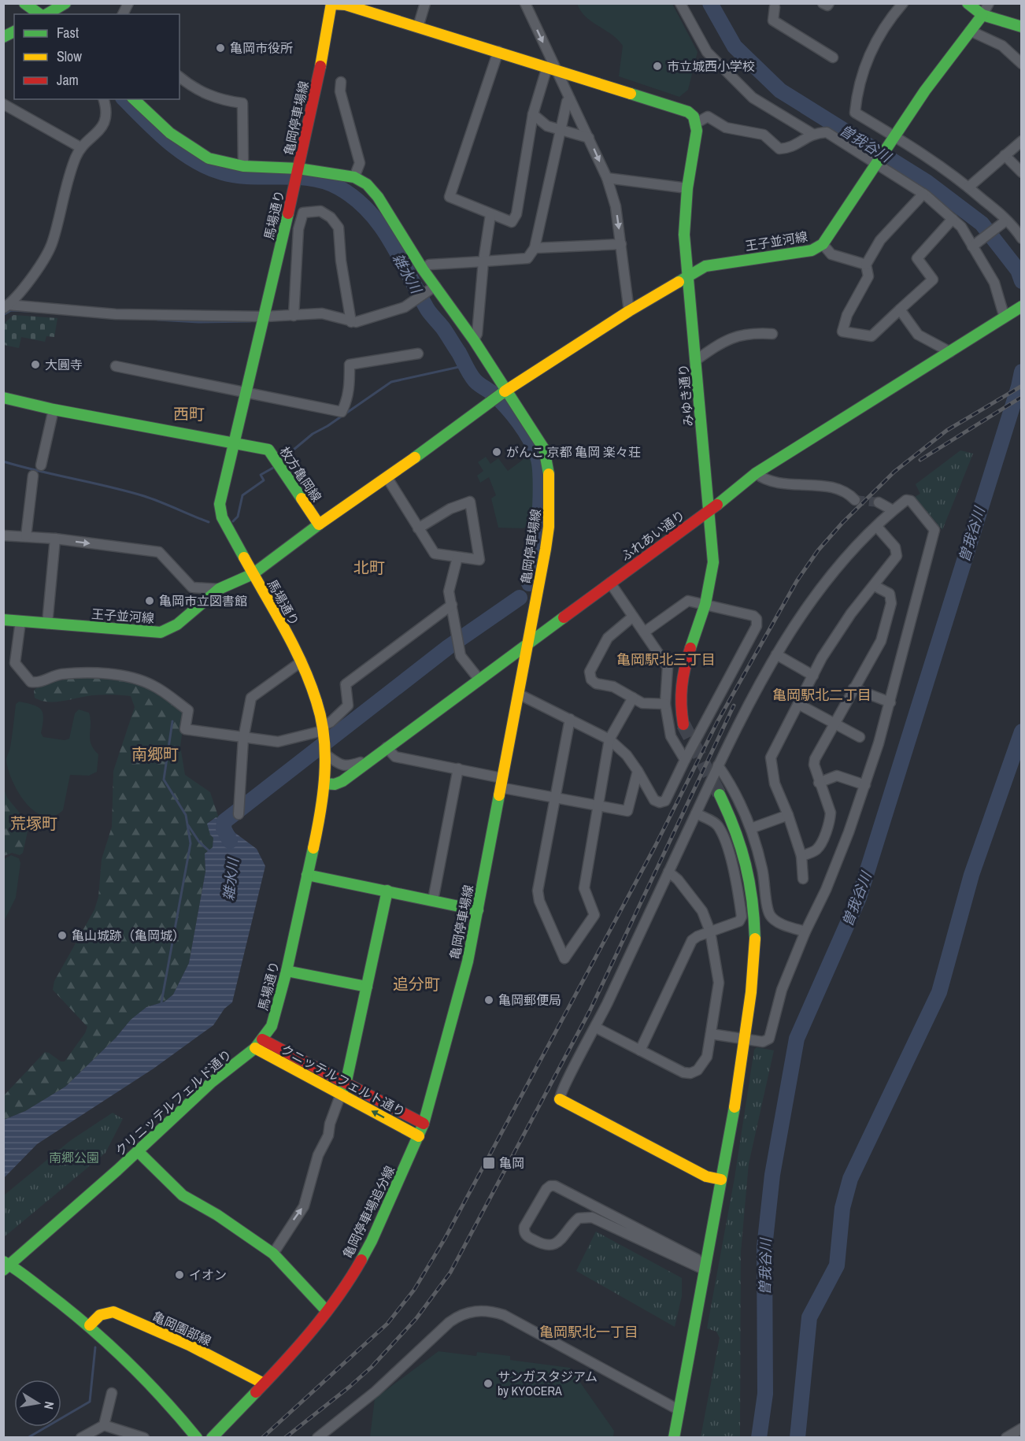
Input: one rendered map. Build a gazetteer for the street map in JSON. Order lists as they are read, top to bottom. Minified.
{"streets":{"main road":["亀岡停車場線","馬場通り","王子並河線","みゆき通り","枚方亀岡線","ふれあい通り","クニッテルフェルト通り","クリニッテルフェルド通り","亀岡停車場追分線","亀岡園部線"]},"crossings":[["亀岡停車場線","馬場通り"],["亀岡停車場線","王子並河線"],["亀岡停車場線","ふれあい通り"],["亀岡停車場線","クニッテルフェルト通り"],["亀岡停車場線","亀岡停車場追分線"],["馬場通り","王子並河線"],["馬場通り","枚方亀岡線"],["馬場通り","ふれあい通り"],["馬場通り","クニッテルフェルト通り"],["馬場通り","クリニッテルフェルド通り"],["王子並河線","みゆき通り"],["王子並河線","枚方亀岡線"],["みゆき通り","ふれあい通り"],["クニッテルフェルト通り","クリニッテルフェルド通り"],["クニッテルフェルト通り","亀岡停車場追分線"],["亀岡停車場追分線","亀岡園部線"]],"districts":["西町","北町","亀岡駅北三丁目","亀岡駅北二丁目","南郷町","荒塚町","追分町","亀岡駅北一丁目"],"water":["曽我谷川","雑水川"],"parks":["南郷公園"],"places":{"other":["亀岡市役所","市立城西小学校","大圓寺","がんこ 京都 亀岡 楽々荘","亀岡市立図書館","亀山城跡（亀岡城）","亀岡郵便局","イオン","サンガスタジアム by KYOCERA"],"transit":["亀岡"]},"legend":["Fast","Slow","Jam"],"north":"right"}
